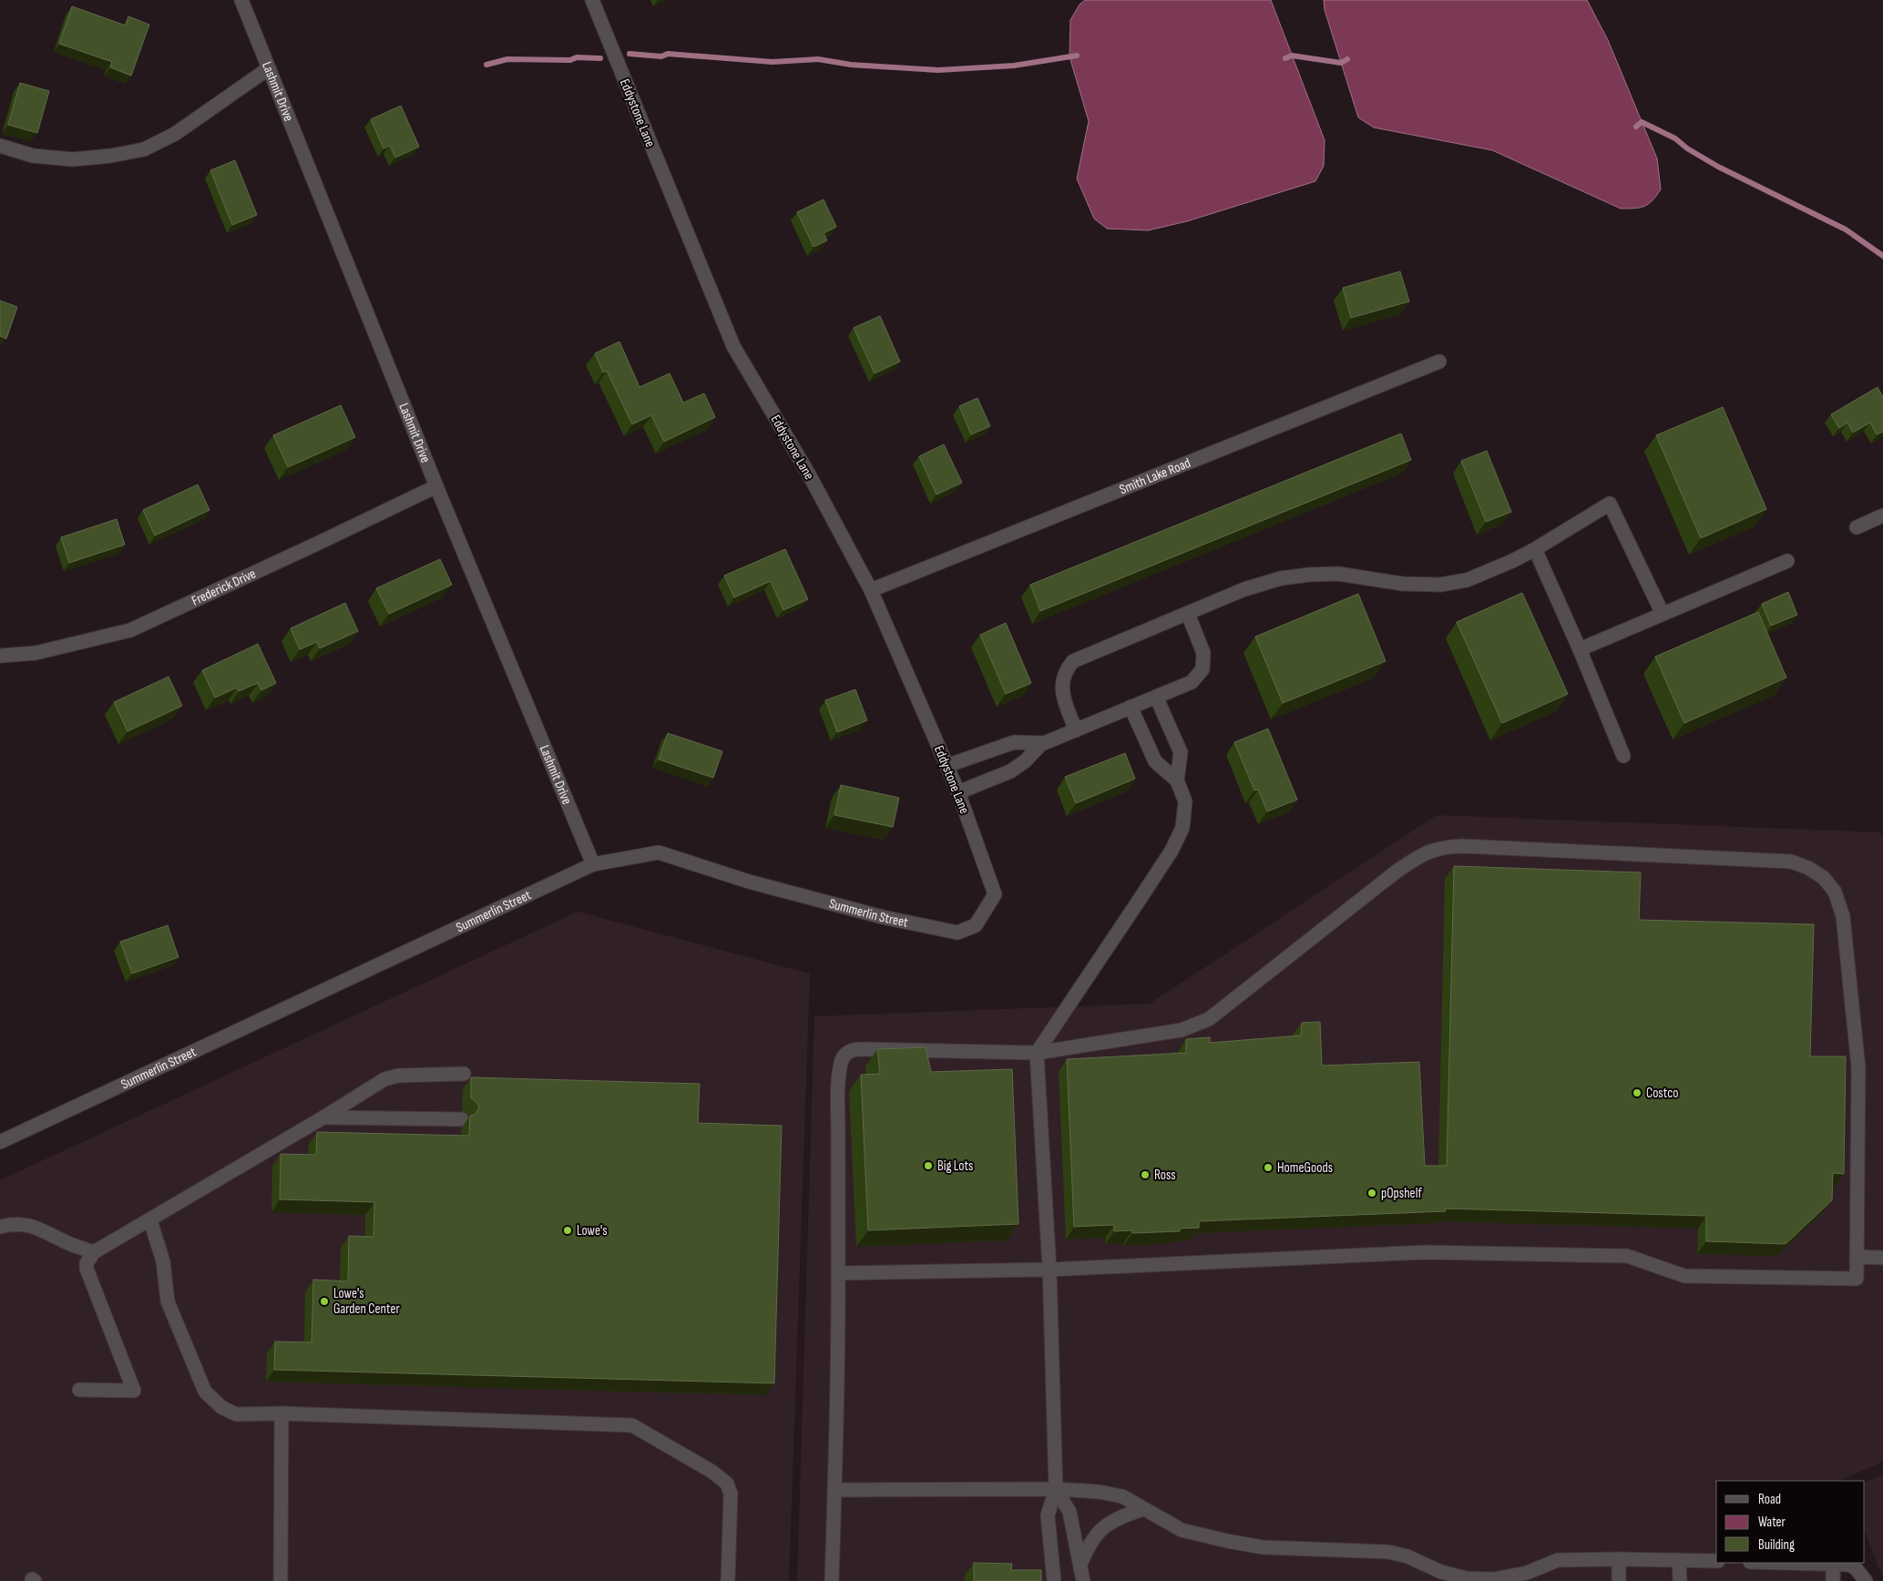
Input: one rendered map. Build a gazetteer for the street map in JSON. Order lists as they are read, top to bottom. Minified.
{"streets":{"street":["Lashmit Drive","Eddystone Lane","Smith Lake Road","Frederick Drive","Summerlin Street"]},"crossings":[["Lashmit Drive","Frederick Drive"],["Lashmit Drive","Summerlin Street"],["Eddystone Lane","Smith Lake Road"],["Eddystone Lane","Summerlin Street"]],"places":["Costco","Big Lots","HomeGoods","Ross","pOpshelf","Lowe's","Lowe's Garden Center"],"legend":["Road","Water","Building"]}
